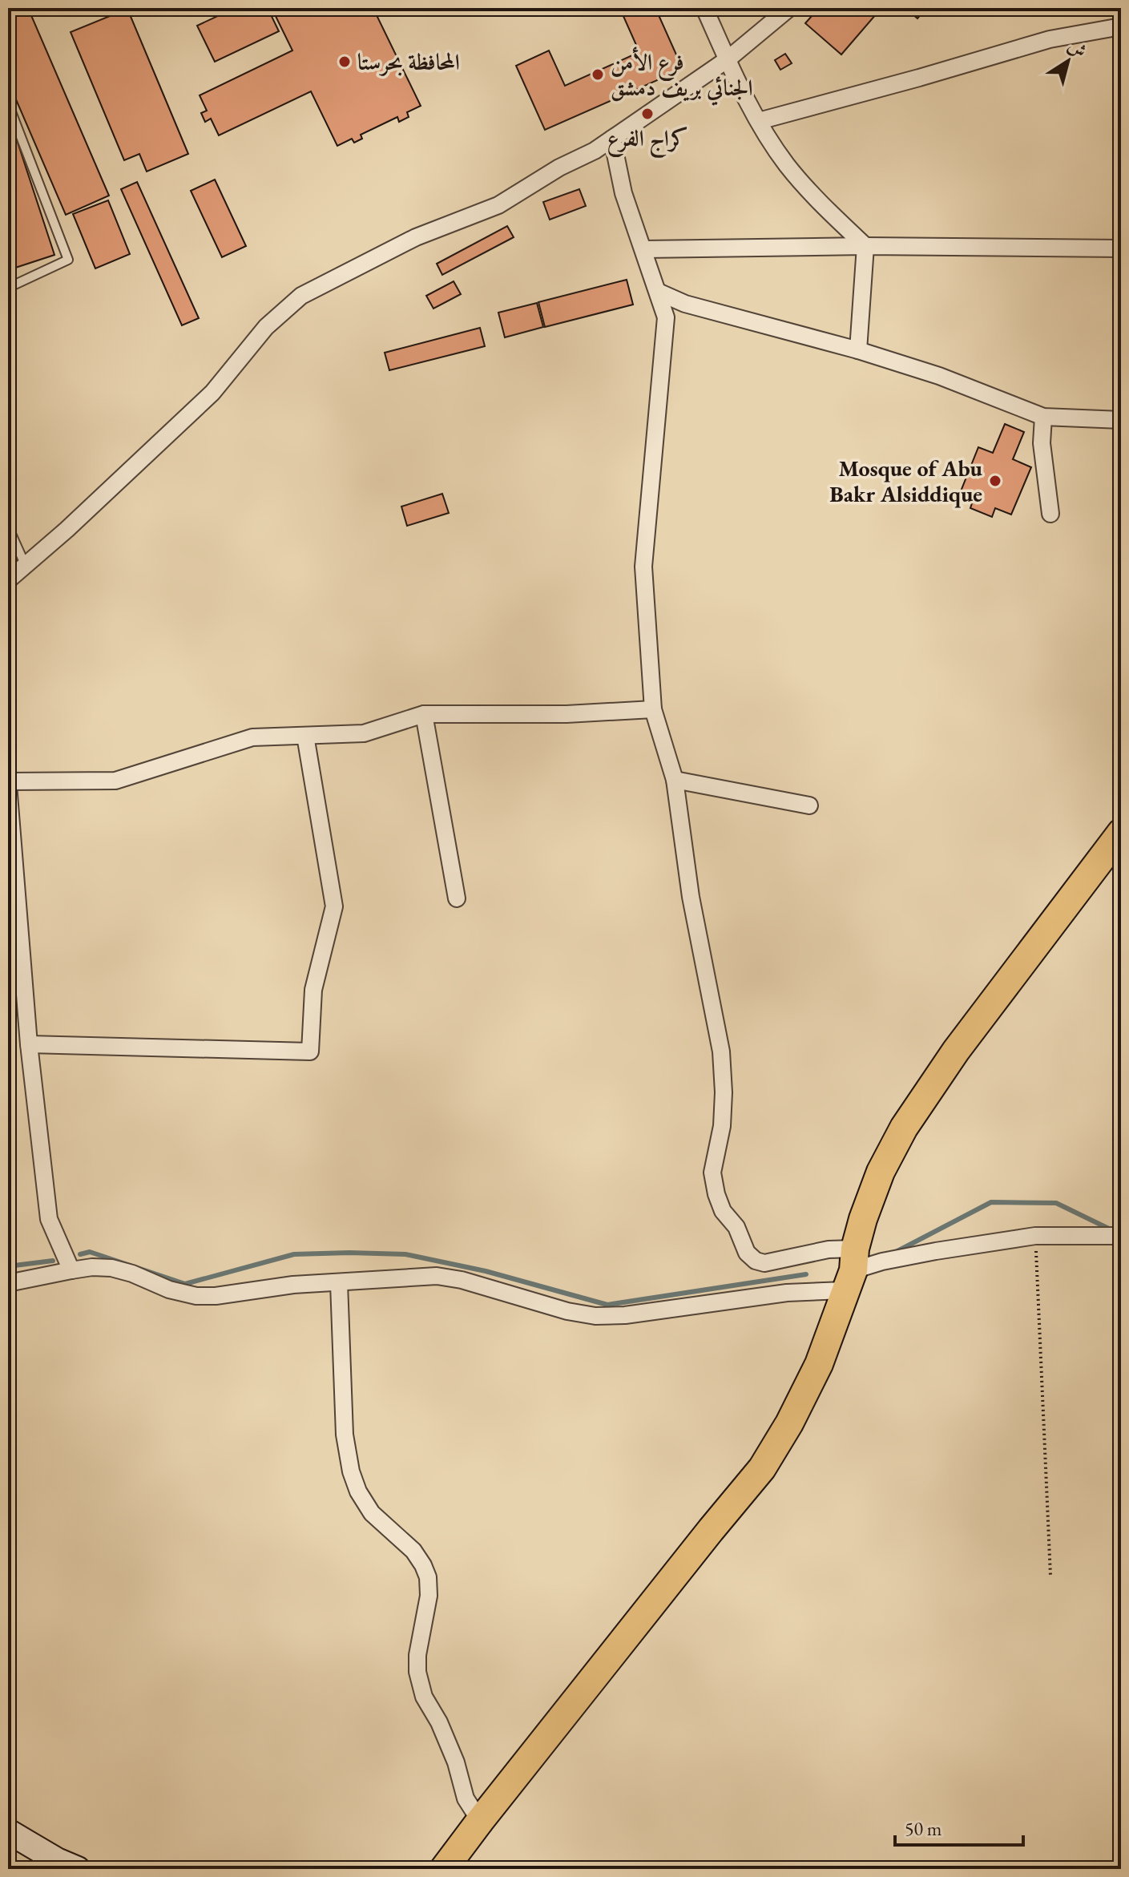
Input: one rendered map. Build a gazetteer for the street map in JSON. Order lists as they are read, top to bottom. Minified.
{"places":["المحافظة بحرستا","فرع الأمن الجنائي بريف دمشق","كراج الفرع","Mosque of Abu Bakr Alsiddique"],"scale_bar":"50 m","north":"top right"}
